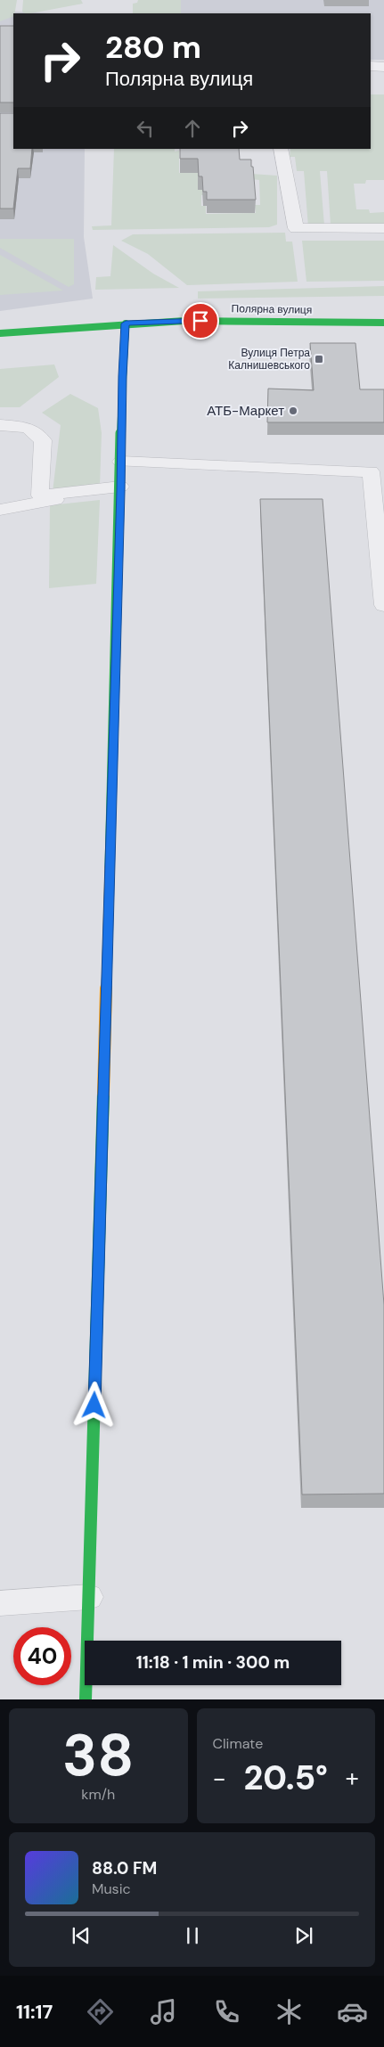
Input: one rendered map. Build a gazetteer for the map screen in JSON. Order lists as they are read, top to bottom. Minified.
{"streets":{"street":["Полярна вулиця"]},"places":{"transit":["Вулиця Петра Калнишевського"],"other":["АТБ-Маркет"]},"page":{"turn":["280 m","Полярна вулиця"],"limit":"40","trip":"11:18 · 1 min · 300 m","tile":[["38","km/h"],"Climate"],"heat":["−","20.5°","+"],"song":["88.0 FM","Music"],"tabs":"11:17"}}
